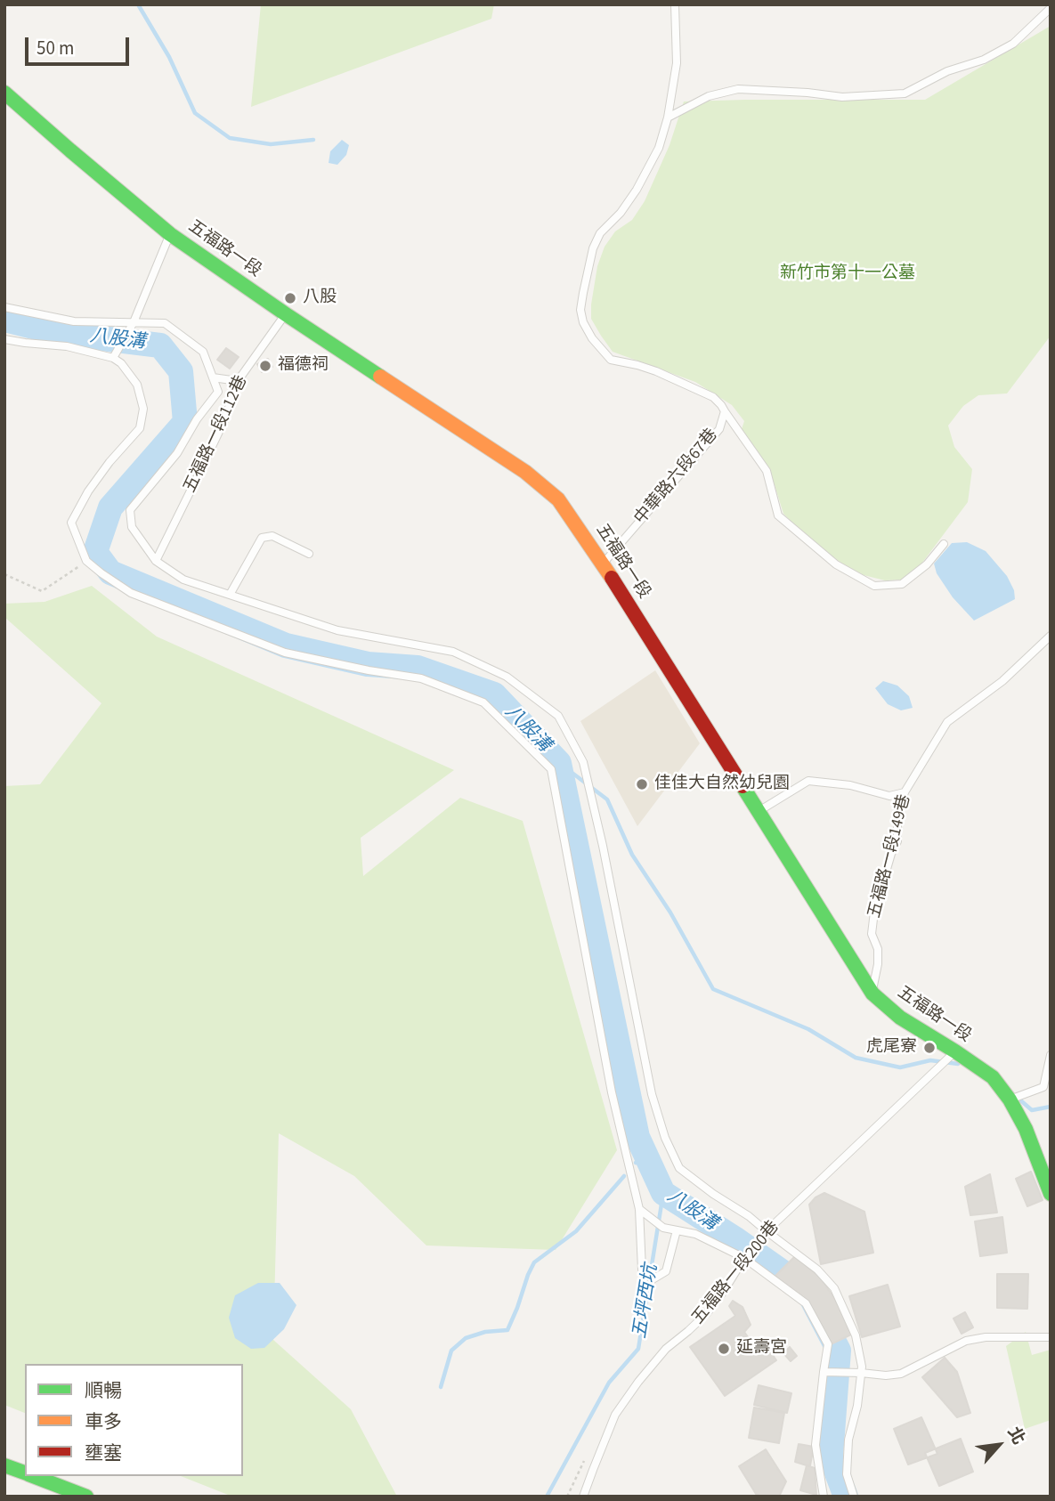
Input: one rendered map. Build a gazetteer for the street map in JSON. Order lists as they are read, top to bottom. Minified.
{"streets":{"main road":["五福路一段"],"lane":["五福路一段112巷","中華路六段67巷","五福路一段149巷","五福路一段200巷"]},"crossings":[["五福路一段","五福路一段112巷"],["五福路一段","中華路六段67巷"],["五福路一段","五福路一段149巷"],["五福路一段","五福路一段200巷"]],"water":["八股溝","五坪西坑"],"parks":["新竹市第十一公墓"],"places":["八股","福德祠","佳佳大自然幼兒園","虎尾寮","延壽宮"],"legend":["順暢","車多","壅塞"],"scale_bar":"50 m","north":"top right"}
